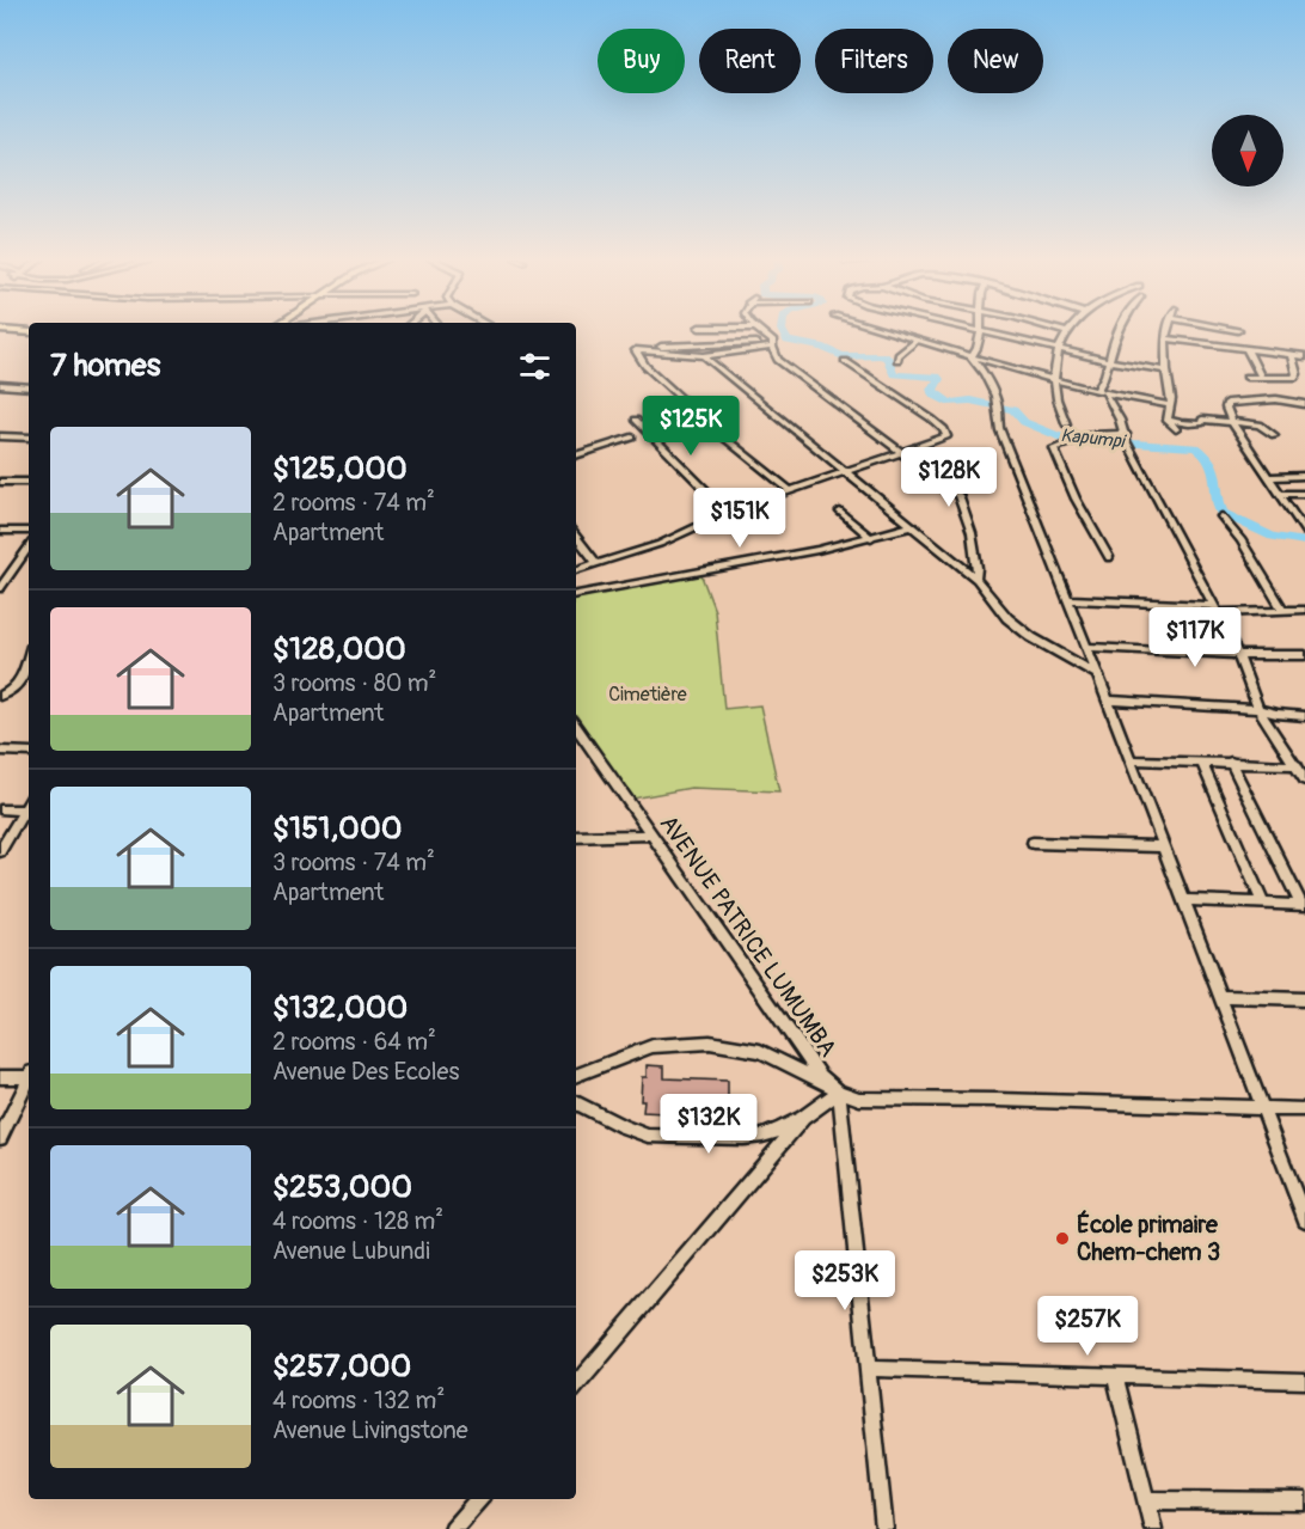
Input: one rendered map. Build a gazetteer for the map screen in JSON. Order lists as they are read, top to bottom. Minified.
{"streets":{"street":["AVENUE PATRICE LUMUMBA"]},"water":["Kapumpi"],"parks":["Cimetière"],"places":["École primaire Chem-chem 3"],"north":"bottom","page":{"chip":["Buy","Rent","Filters","New"],"heading":"7 homes","price":["$125K","$128K","$151K","$117K","$132K","$253K","$257K"],"list":[{"name":"$125,000","note":"2 rooms · 74 m² · Apartment"},{"name":"$128,000","note":"3 rooms · 80 m² · Apartment"},{"name":"$151,000","note":"3 rooms · 74 m² · Apartment"},{"name":"$132,000","note":"2 rooms · 64 m² · Avenue Des Ecoles"},{"name":"$253,000","note":"4 rooms · 128 m² · Avenue Lubundi"},{"name":"$257,000","note":"4 rooms · 132 m² · Avenue Livingstone"}]}}
